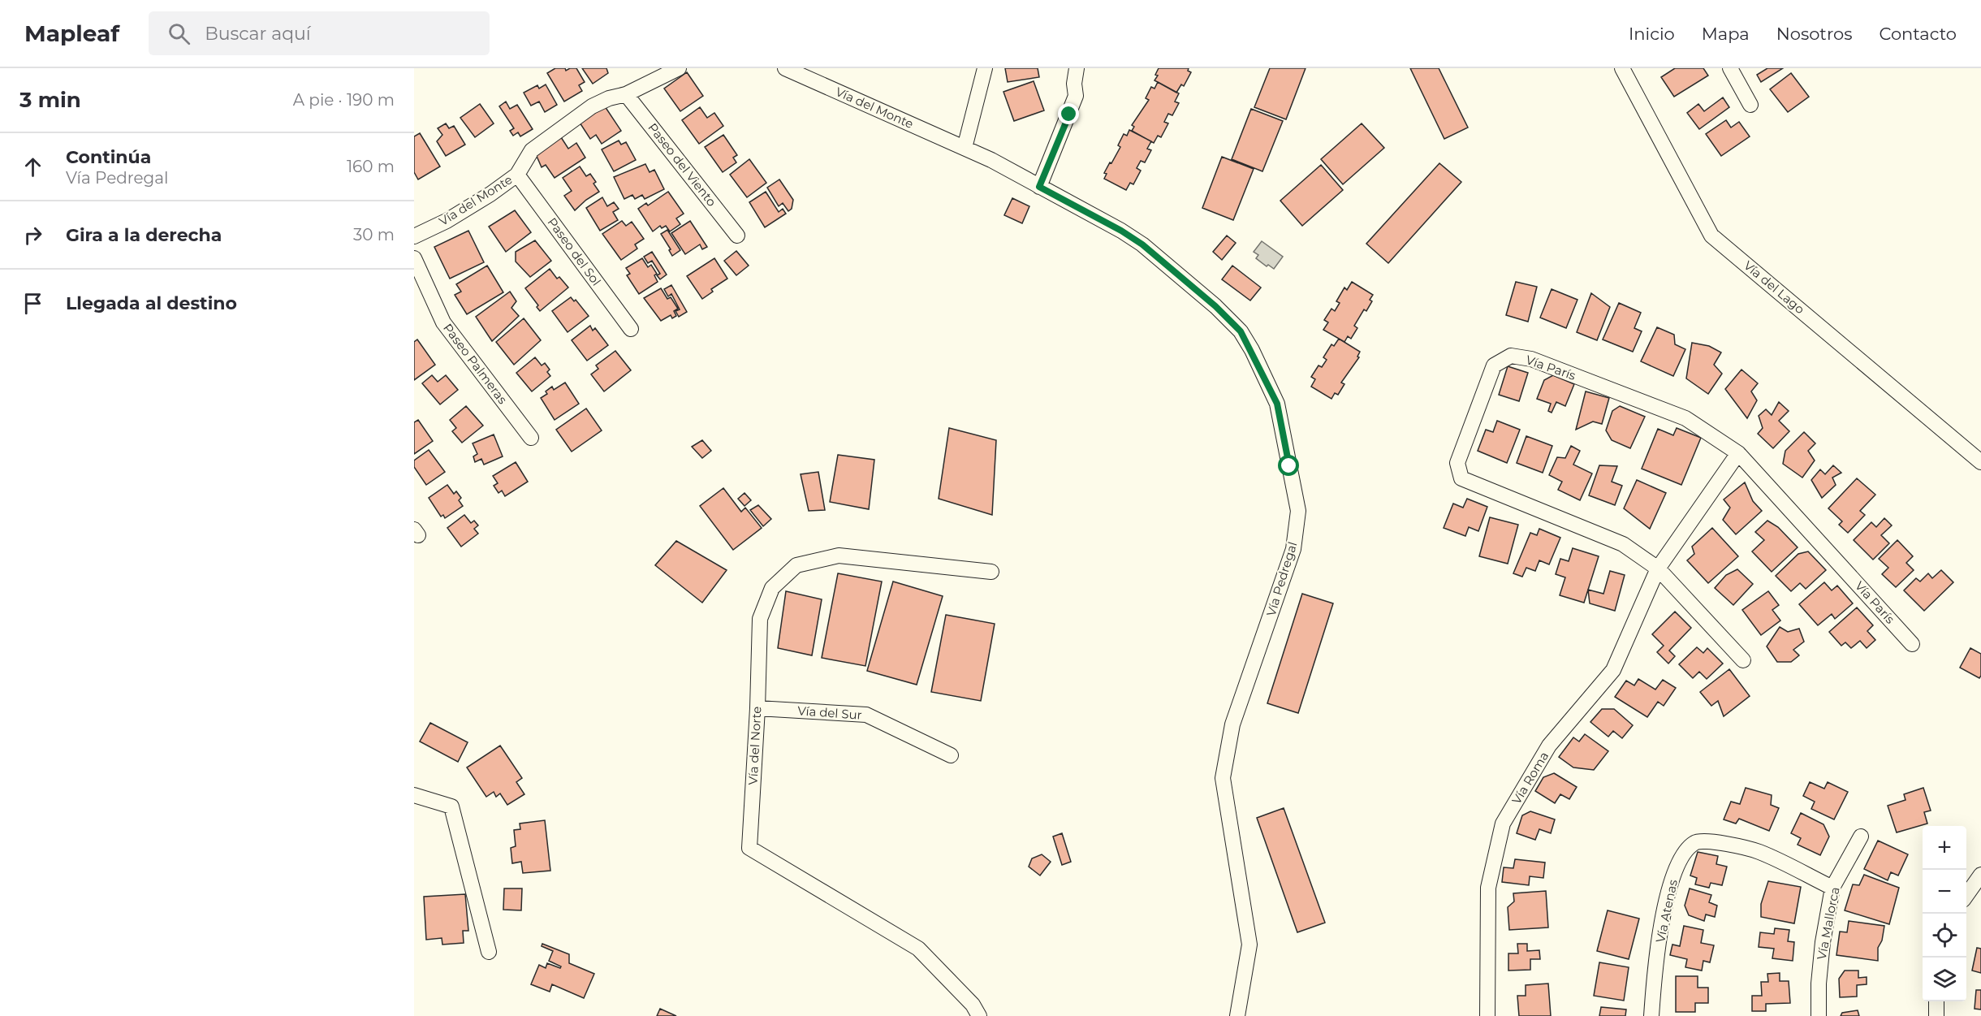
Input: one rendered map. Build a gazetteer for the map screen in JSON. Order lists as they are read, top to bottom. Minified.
{"streets":{"street":["Vía del Monte","Paseo del Viento","Paseo del Sol","Vía del Lago","Paseo Palmeras","Vía París","Vía Pedregal","Vía del Sur","Vía del Norte","Vía Roma","Vía Atenas","Vía Mallorca"]},"crossings":[["Vía del Monte","Paseo del Viento"],["Vía del Monte","Paseo del Sol"],["Vía del Monte","Vía Pedregal"],["Vía París","Vía Roma"],["Vía del Sur","Vía del Norte"],["Vía Atenas","Vía Mallorca"]],"page":{"header":"Mapleaf","search":"Buscar aquí","nav":["Inicio","Mapa","Nosotros","Contacto"],"heading":["3 min","A pie · 190 m"],"list":[["Continúa","Vía Pedregal","160 m"],["Gira a la derecha","30 m"],"Llegada al destino"],"map_buttons":["+","−"]}}
